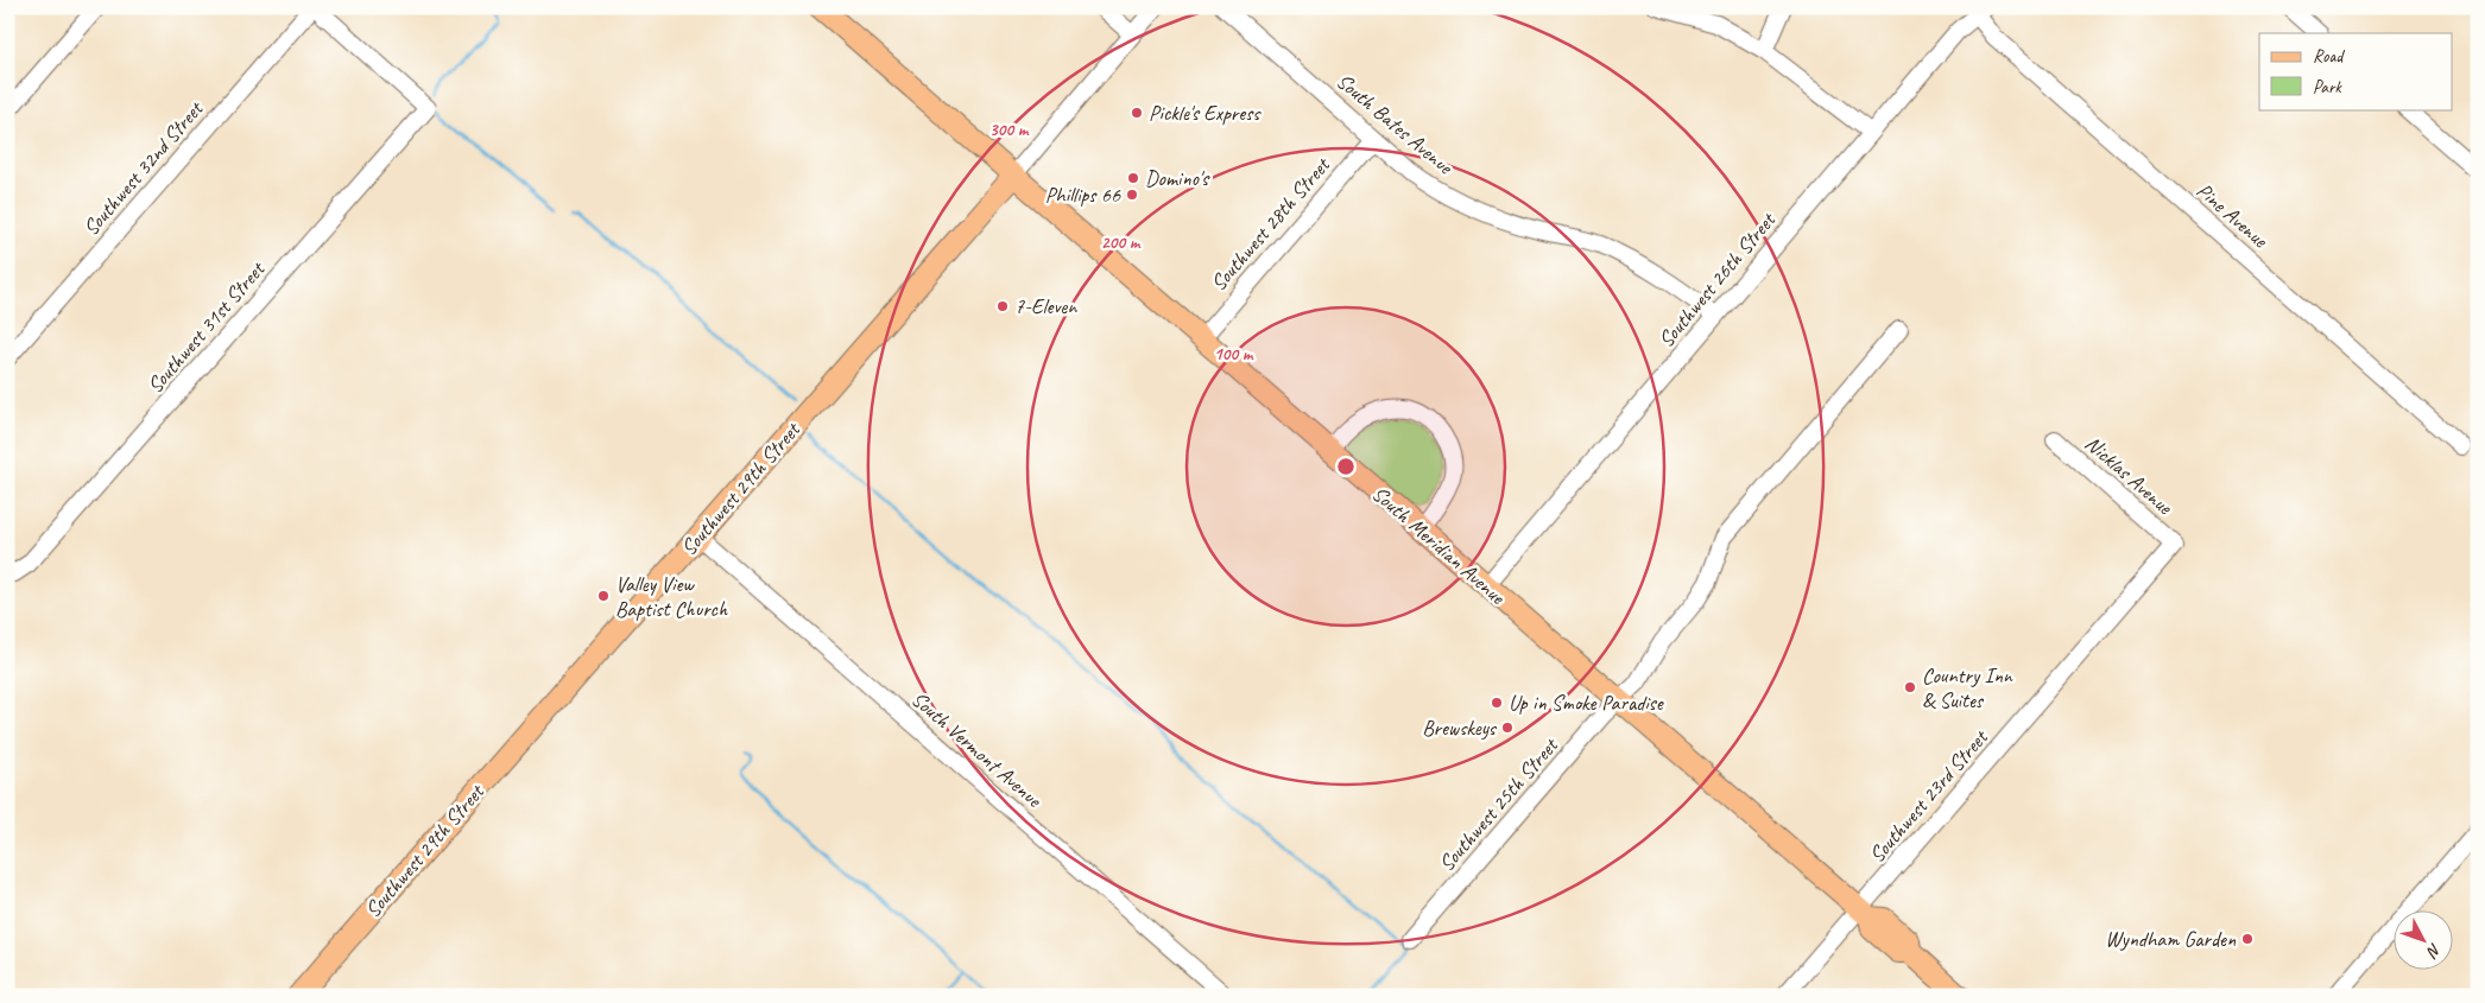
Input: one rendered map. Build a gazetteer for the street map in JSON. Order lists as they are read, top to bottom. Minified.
{"streets":{"main road":["Southwest 29th Street","South Meridian Avenue"],"street":["South Bates Avenue","Southwest 32nd Street","Pine Avenue","Southwest 28th Street","Southwest 26th Street","Southwest 31st Street","Nicklas Avenue","South Vermont Avenue","Southwest 23rd Street","Southwest 25th Street"]},"crossings":[["South Bates Avenue","Southwest 28th Street"],["South Bates Avenue","Southwest 26th Street"],["Southwest 32nd Street","Southwest 31st Street"],["Pine Avenue","Southwest 26th Street"],["Southwest 28th Street","South Meridian Avenue"],["Southwest 26th Street","South Meridian Avenue"],["Nicklas Avenue","Southwest 23rd Street"],["Southwest 29th Street","South Meridian Avenue"],["Southwest 29th Street","South Vermont Avenue"],["South Meridian Avenue","Southwest 23rd Street"],["South Meridian Avenue","Southwest 25th Street"]],"places":["Pickle's Express","Domino's","Phillips 66","7-Eleven","Valley View Baptist Church","Country Inn & Suites","Up in Smoke Paradise","Brewskeys","Wyndham Garden"],"legend":["Road","Park"],"north":"bottom right","rings":["300 m","200 m","100 m"]}
